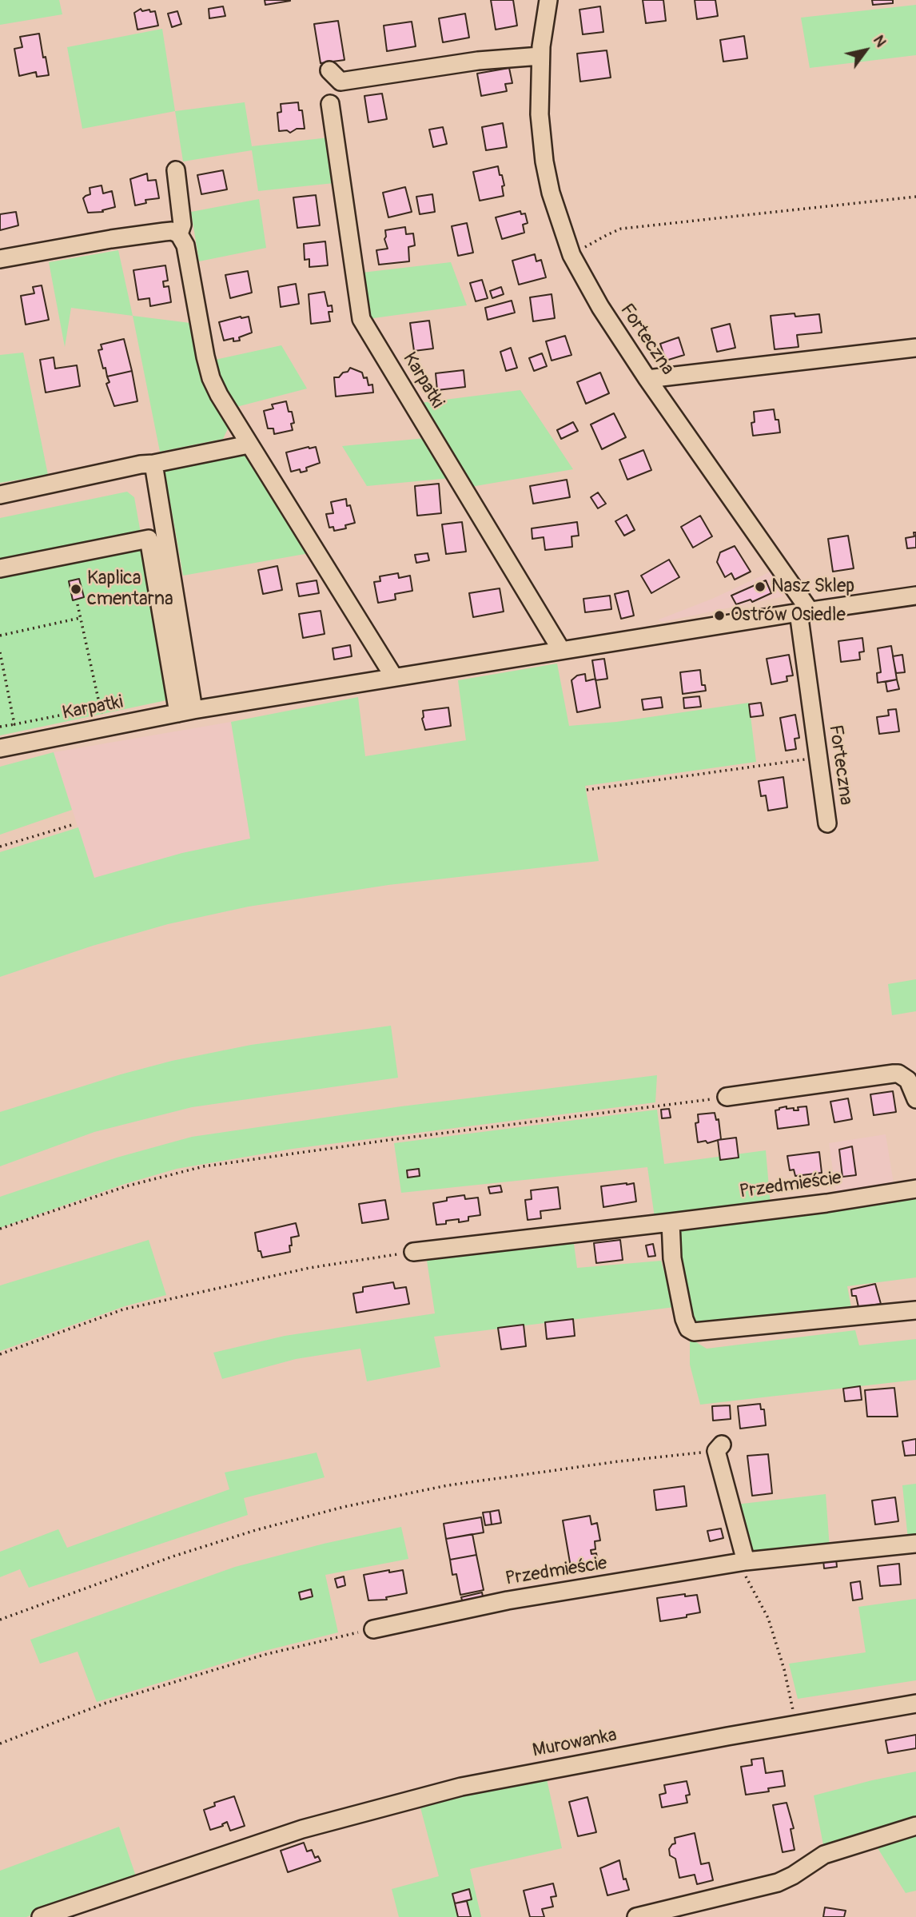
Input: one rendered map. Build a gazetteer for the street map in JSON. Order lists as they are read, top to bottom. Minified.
{"streets":{"street":["Forteczna","Karpatki","Przedmieście","Murowanka"]},"crossings":[["Forteczna","Karpatki"]],"places":["Nasz Sklep","Kaplica cmentarna","Ostrów Osiedle"],"north":"top right"}
